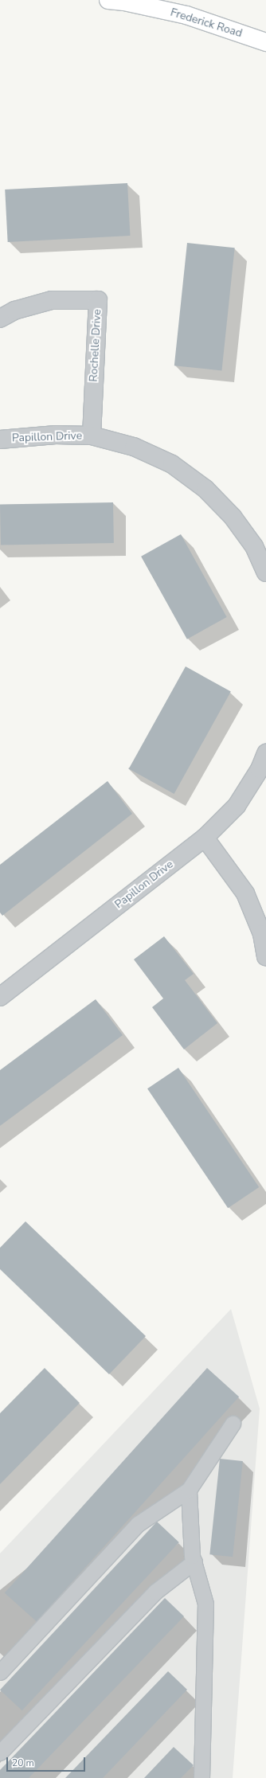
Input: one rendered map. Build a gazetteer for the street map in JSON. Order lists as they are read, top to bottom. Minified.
{"streets":{"main road":["Frederick Road"],"street":["Rochelle Drive","Papillon Drive"]},"crossings":[["Rochelle Drive","Papillon Drive"]],"scale_bar":"20 m"}
